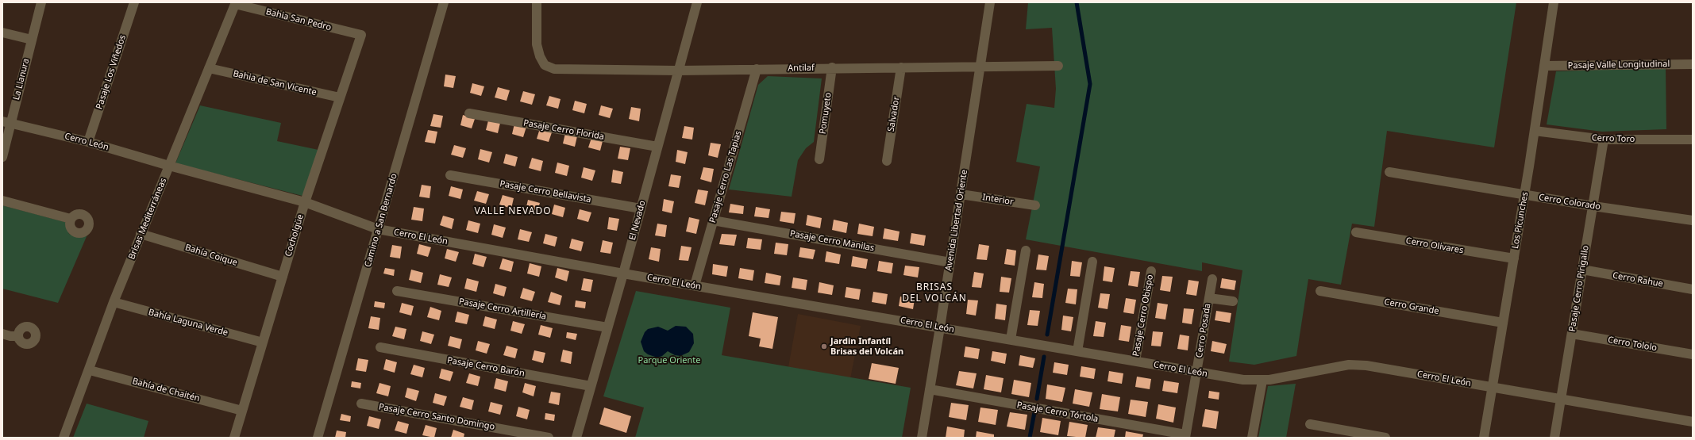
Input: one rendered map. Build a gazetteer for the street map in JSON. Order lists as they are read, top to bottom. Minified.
{"streets":{"street":["Bahia San Pedro","Pasaje Valle Longitudinal","Antilaf","Pasaje Los Viñedos","La Llanura","Bahia de San Vicente","Pomuyeto","Salvador","Pasaje Cerro Florida","Cerro Toro","Cerro León","Pasaje Cerro Las Tapias","Pasaje Cerro Bellavista","Interior","Cerro Colorado","Brisas Mediterráneas","Camino a San Bernardo","El Nevado","Avenida Libertad Oriente","Los Picunches","Cocholgüe","Cerro El León","Pasaje Cerro Manilas","Cerro Olivares","Bahía Coique","Cerro Rahue","Pasaje Cerro Pirigallo","Cerro Grande","Pasaje Cerro Artillería","Pasaje Cerro Obispo","Bahía Laguna Verde","Cerro Posada","Cerro Tololo","Pasaje Cerro Barón","Bahía de Chaitén","Pasaje Cerro Tórtola","Pasaje Cerro Santo Domingo"]},"crossings":[["Bahia San Pedro","Brisas Mediterráneas"],["Bahia San Pedro","Cocholgüe"],["Pasaje Valle Longitudinal","Los Picunches"],["Antilaf","Pomuyeto"],["Antilaf","Salvador"],["Antilaf","Pasaje Cerro Las Tapias"],["Antilaf","El Nevado"],["Antilaf","Avenida Libertad Oriente"],["Pasaje Los Viñedos","Cerro León"],["La Llanura","Cerro León"],["Bahia de San Vicente","Brisas Mediterráneas"],["Bahia de San Vicente","Cocholgüe"],["Pasaje Cerro Florida","El Nevado"],["Cerro Toro","Los Picunches"],["Cerro Toro","Pasaje Cerro Pirigallo"],["Cerro León","Brisas Mediterráneas"],["Cerro León","Cerro El León"],["Pasaje Cerro Las Tapias","Cerro El León"],["Pasaje Cerro Las Tapias","Pasaje Cerro Manilas"],["Pasaje Cerro Bellavista","El Nevado"],["Interior","Avenida Libertad Oriente"],["Cerro Colorado","Los Picunches"],["Cerro Colorado","Pasaje Cerro Pirigallo"],["Brisas Mediterráneas","Cerro El León"],["Brisas Mediterráneas","Bahía Coique"],["Brisas Mediterráneas","Bahía Laguna Verde"],["Brisas Mediterráneas","Bahía de Chaitén"],["Camino a San Bernardo","Cerro El León"],["El Nevado","Cerro El León"],["El Nevado","Pasaje Cerro Artillería"],["El Nevado","Pasaje Cerro Barón"],["Avenida Libertad Oriente","Cerro El León"],["Avenida Libertad Oriente","Pasaje Cerro Manilas"],["Avenida Libertad Oriente","Pasaje Cerro Tórtola"],["Los Picunches","Cerro El León"],["Los Picunches","Cerro Olivares"],["Los Picunches","Cerro Grande"],["Cocholgüe","Cerro El León"],["Cocholgüe","Bahía Coique"],["Cocholgüe","Bahía Laguna Verde"],["Cocholgüe","Bahía de Chaitén"],["Cerro El León","Pasaje Cerro Pirigallo"],["Cerro El León","Pasaje Cerro Obispo"],["Cerro El León","Cerro Posada"],["Cerro Rahue","Pasaje Cerro Pirigallo"],["Pasaje Cerro Pirigallo","Cerro Tololo"],["Cerro Posada","Pasaje Cerro Tórtola"]],"districts":["VALLE NEVADO","BRISAS DEL VOLCÁN"],"parks":["Parque Oriente"],"places":["Jardin Infantíl Brisas del Volcán"]}
